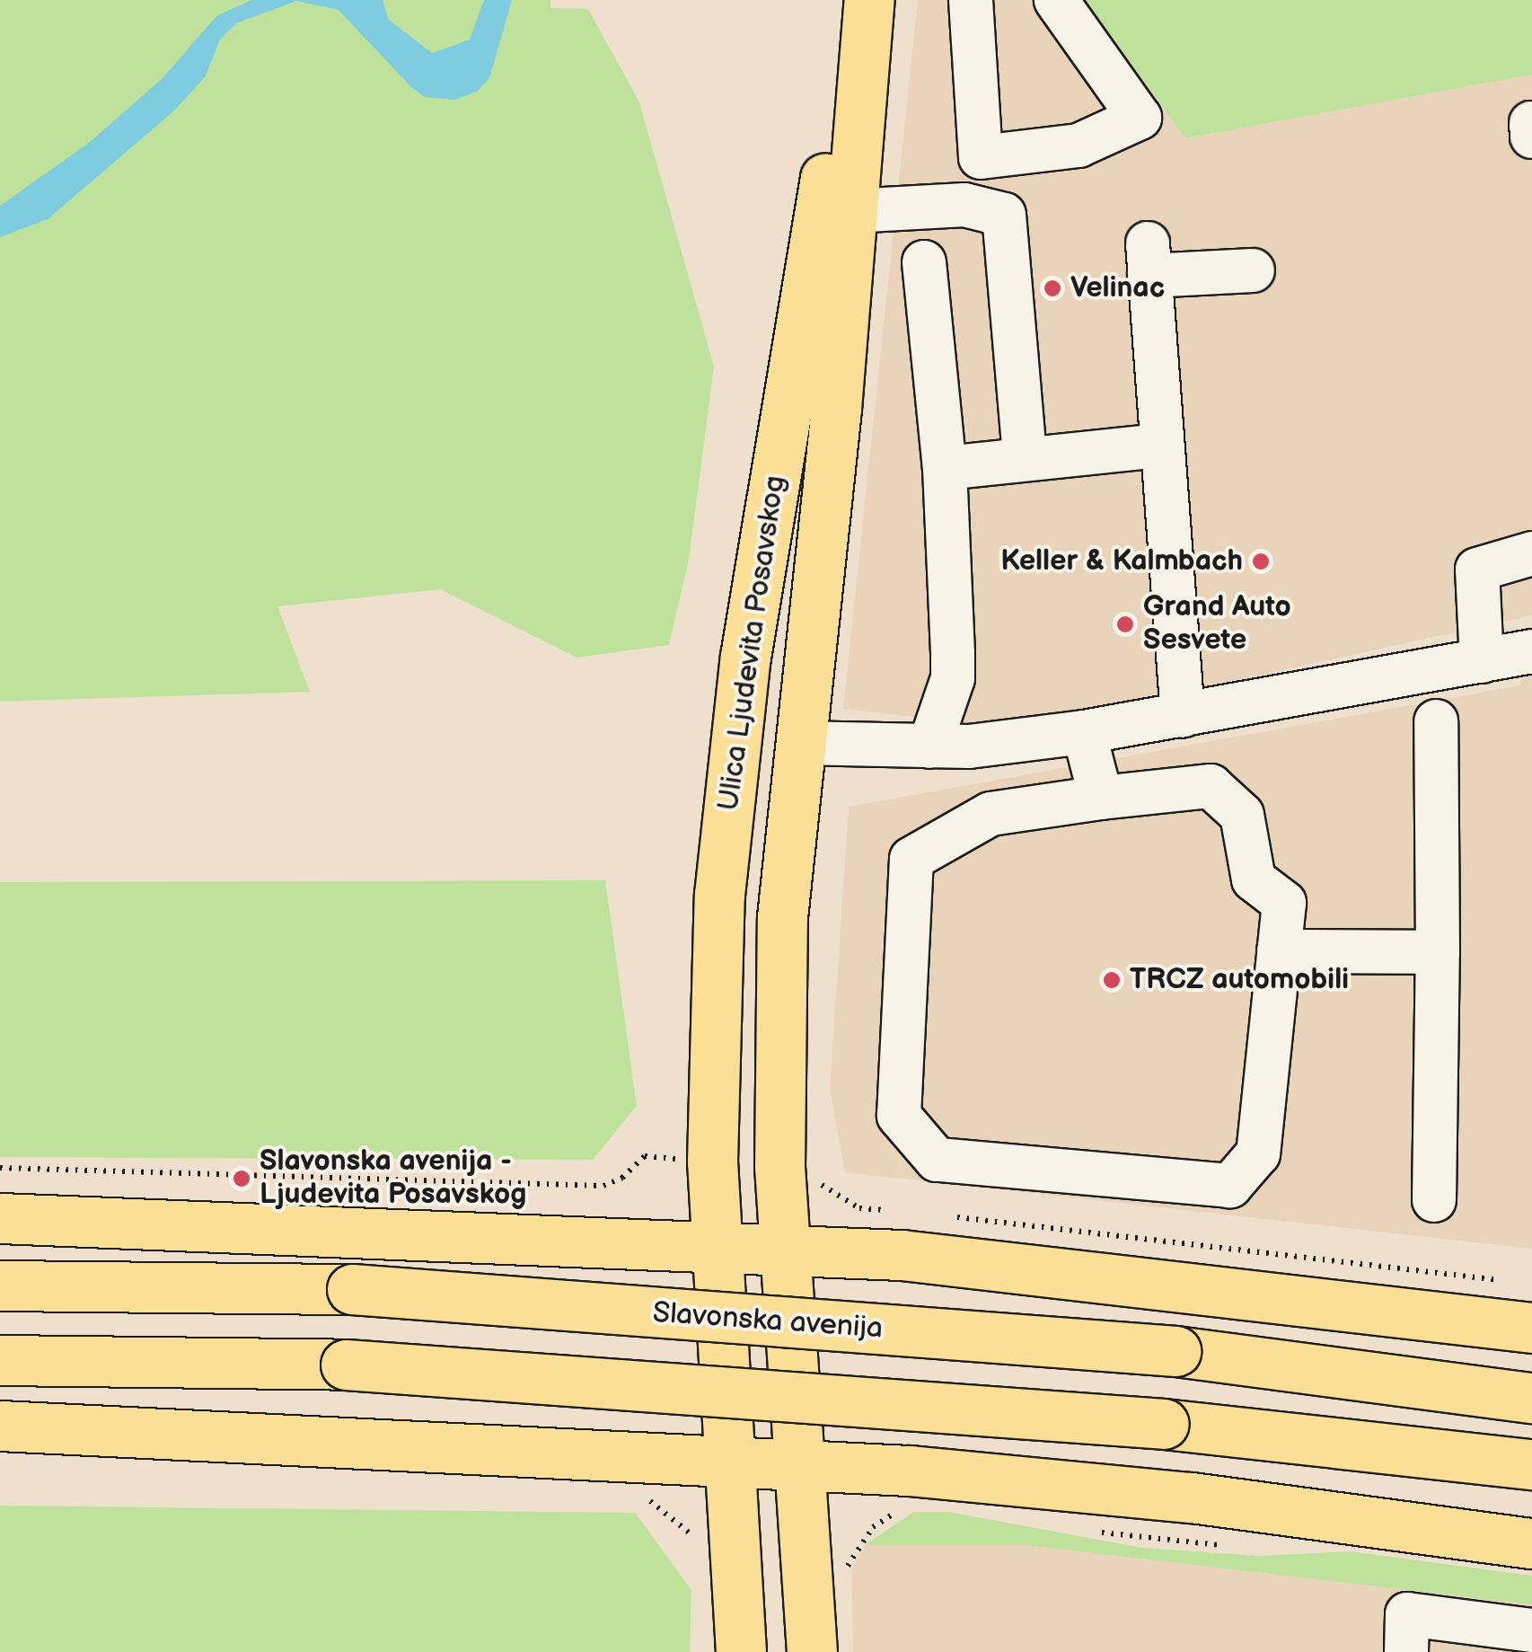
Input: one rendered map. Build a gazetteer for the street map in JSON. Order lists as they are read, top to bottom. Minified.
{"streets":{"main road":["Ulica Ljudevita Posavskog","Slavonska avenija"]},"places":["Velinac","Keller & Kalmbach","Grand Auto Sesvete","TRCZ automobili","Slavonska avenija - Ljudevita Posavskog"]}
